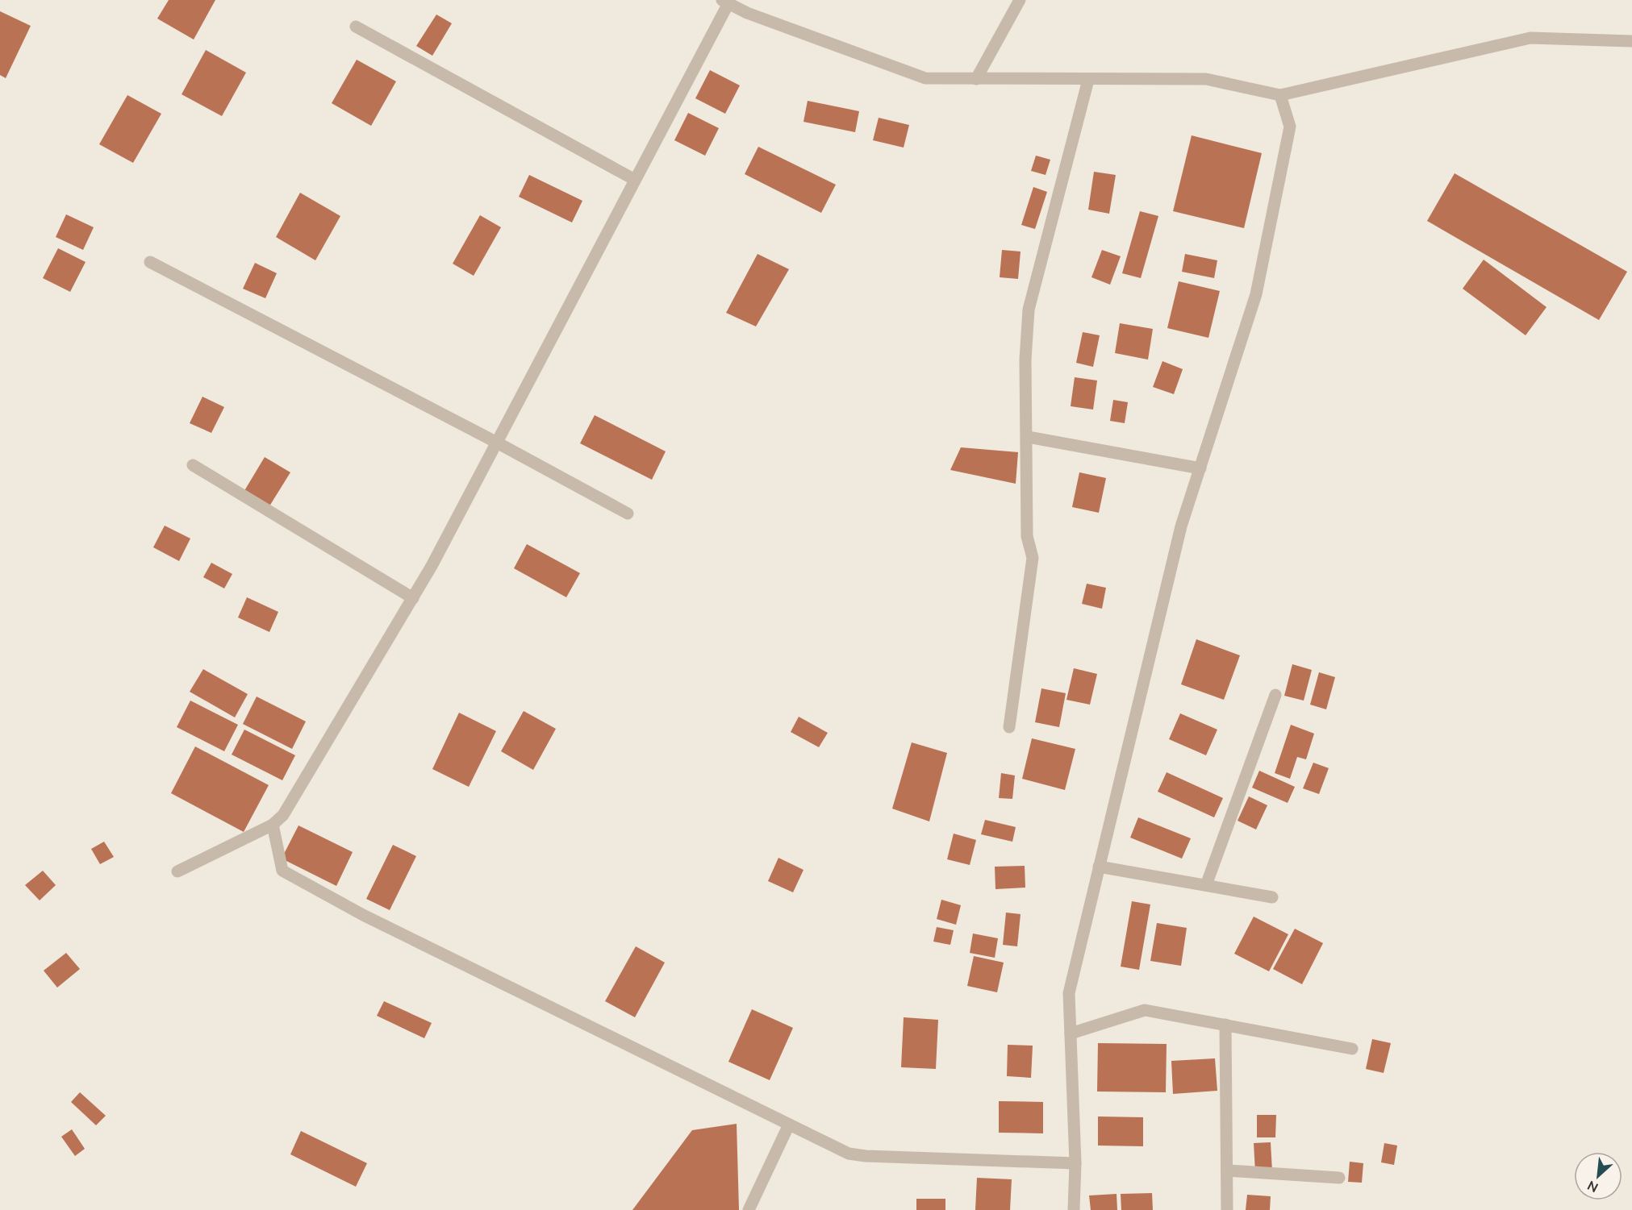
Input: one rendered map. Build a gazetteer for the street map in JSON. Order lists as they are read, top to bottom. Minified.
{"north":"bottom left"}
